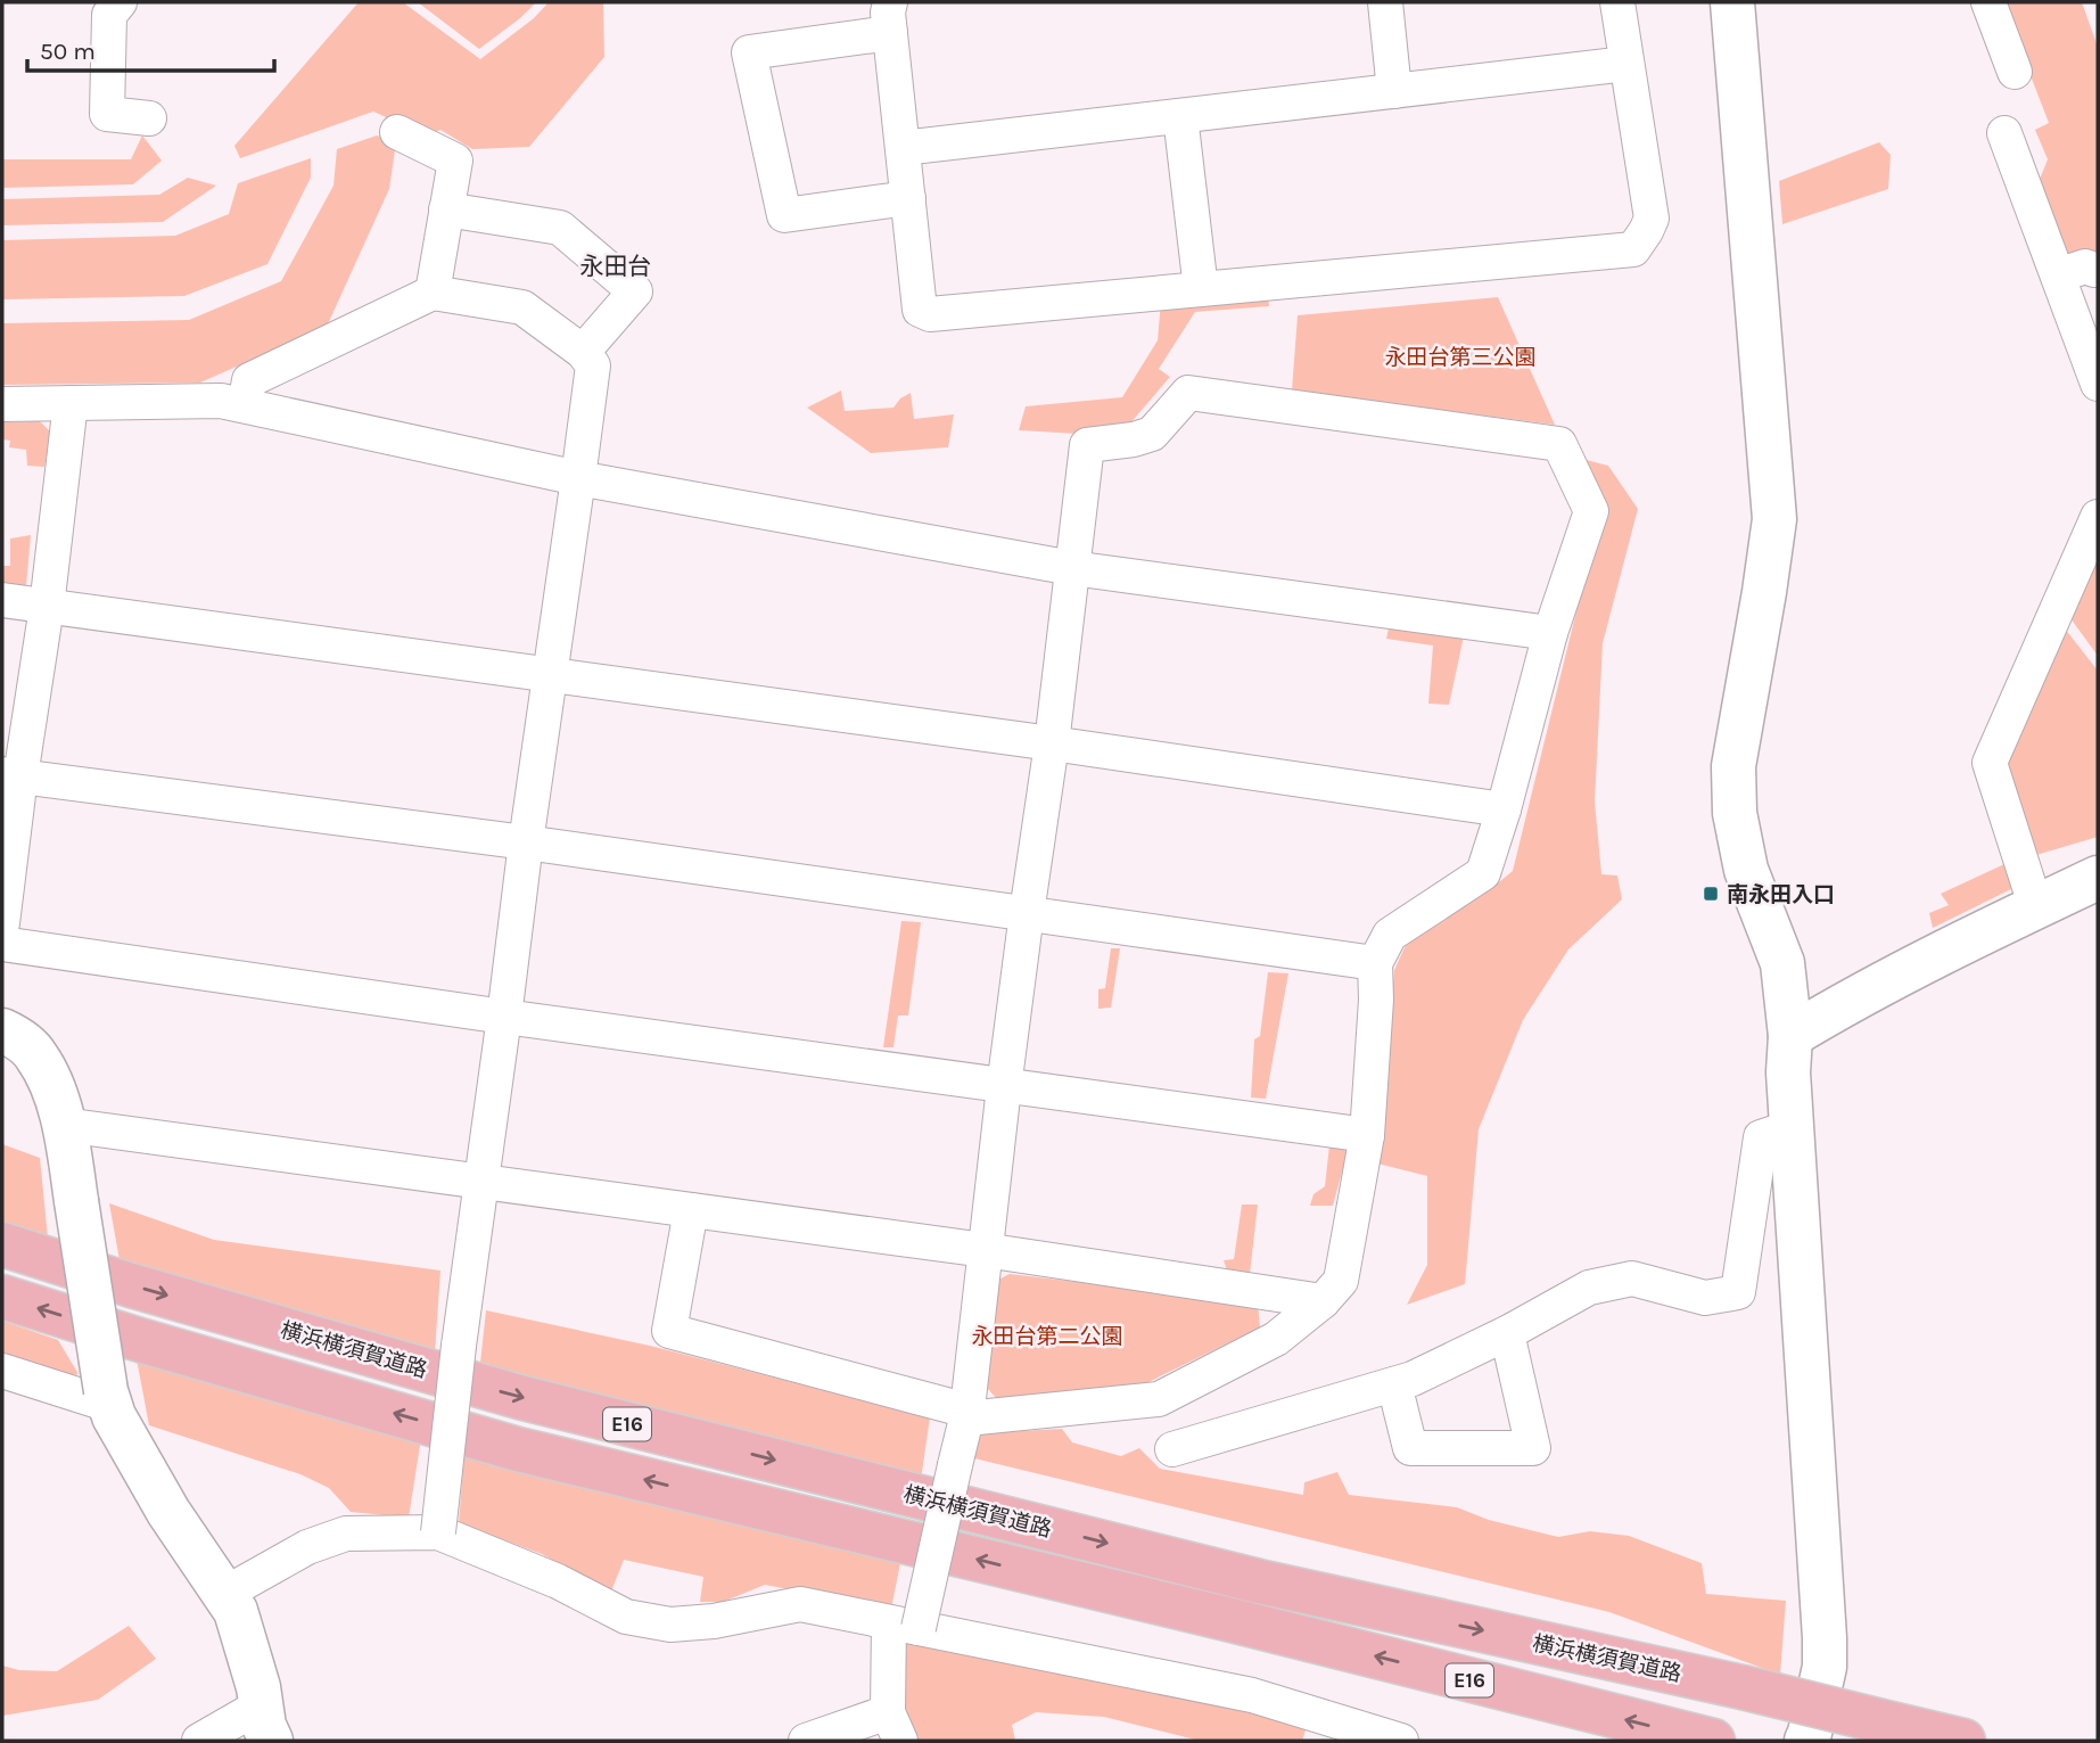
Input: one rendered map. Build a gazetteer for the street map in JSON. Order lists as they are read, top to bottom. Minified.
{"streets":{"highway":["横浜横須賀道路","E16"]},"districts":["永田台"],"parks":["永田台第三公園","永田台第二公園"],"places":{"transit":["南永田入口"]},"scale_bar":"50 m"}
